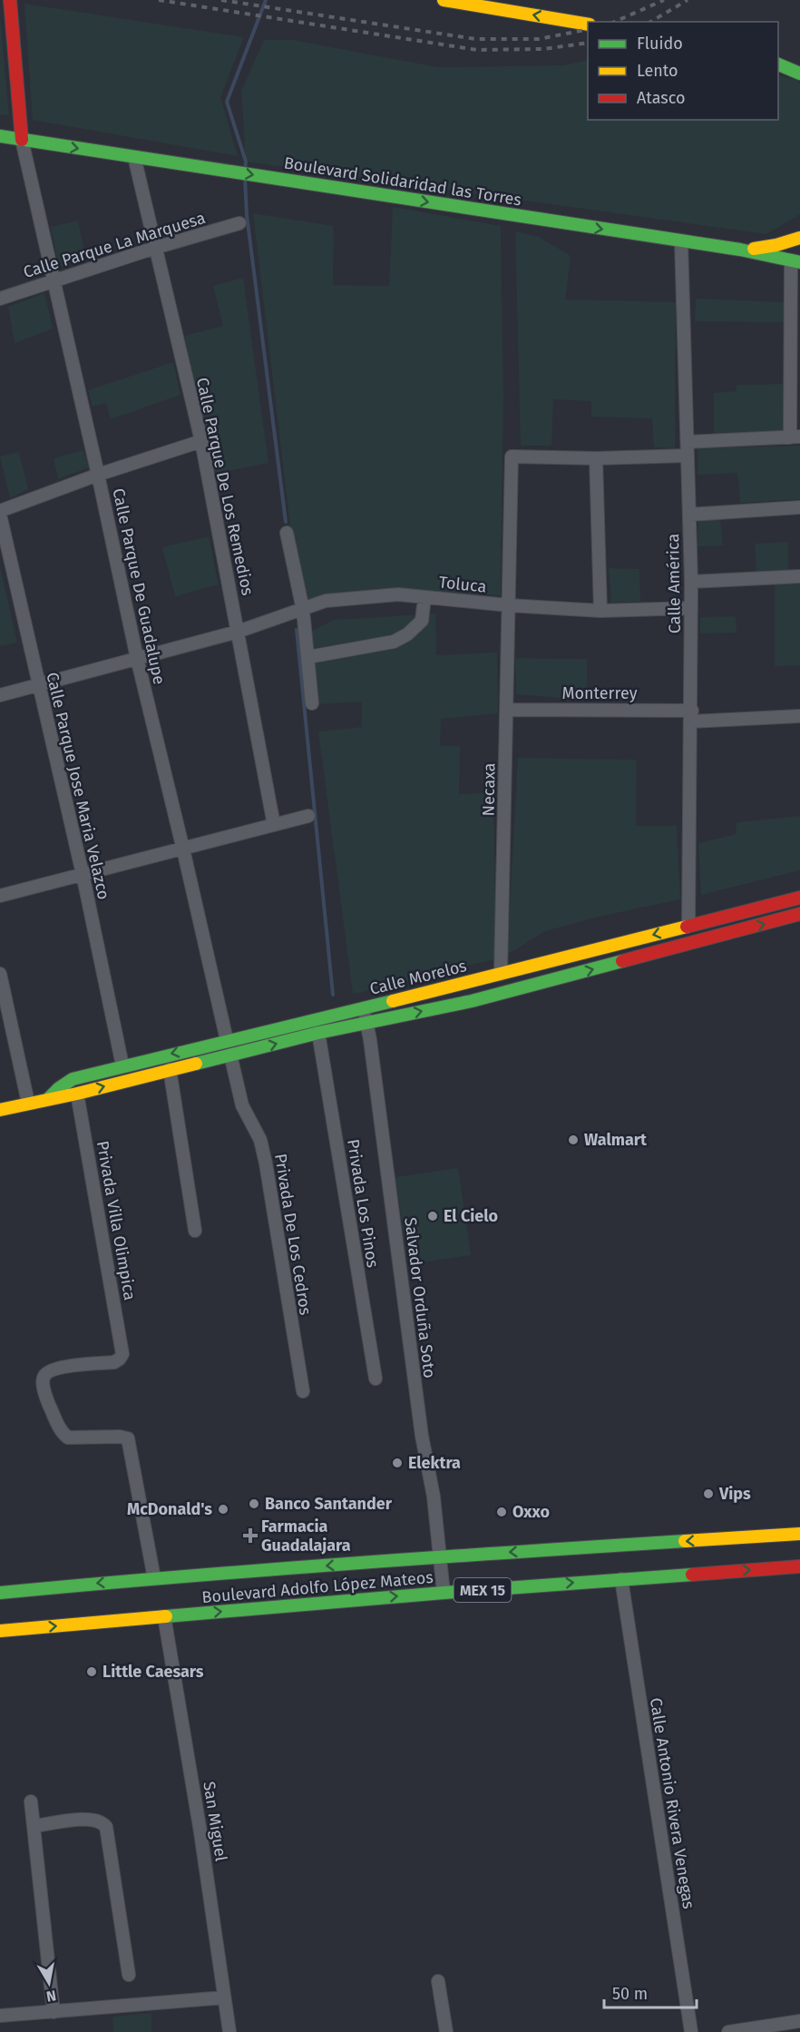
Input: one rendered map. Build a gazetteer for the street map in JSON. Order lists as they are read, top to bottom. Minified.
{"streets":{"main road":["Boulevard Solidaridad las Torres","Calle Morelos","Boulevard Adolfo López Mateos","MEX 15"],"street":["Calle Parque La Marquesa","Calle Parque De Los Remedios","Calle América","Toluca","Calle Parque De Guadalupe","Monterrey","Calle Parque Jose Maria Velazco","Necaxa","Privada Los Pinos","Privada Villa Olimpica","Privada De Los Cedros","Salvador Orduña Soto","Calle Antonio Rivera Venegas","San Miguel"]},"crossings":[["Boulevard Solidaridad las Torres","Calle Parque De Los Remedios"],["Boulevard Solidaridad las Torres","Calle América"],["Boulevard Solidaridad las Torres","Calle Parque De Guadalupe"],["Calle Parque La Marquesa","Calle Parque De Los Remedios"],["Calle Parque La Marquesa","Calle Parque De Guadalupe"],["Calle Parque De Los Remedios","Toluca"],["Calle América","Toluca"],["Calle América","Monterrey"],["Calle América","Calle Morelos"],["Toluca","Calle Parque De Guadalupe"],["Toluca","Calle Parque Jose Maria Velazco"],["Toluca","Necaxa"],["Calle Parque De Guadalupe","Calle Morelos"],["Monterrey","Necaxa"],["Calle Parque Jose Maria Velazco","Calle Morelos"],["Necaxa","Calle Morelos"],["Calle Morelos","Privada Los Pinos"],["Calle Morelos","Privada Villa Olimpica"],["Calle Morelos","Privada De Los Cedros"],["Calle Morelos","Salvador Orduña Soto"],["Privada Villa Olimpica","Boulevard Adolfo López Mateos"],["Salvador Orduña Soto","Boulevard Adolfo López Mateos"],["Boulevard Adolfo López Mateos","Calle Antonio Rivera Venegas"],["Boulevard Adolfo López Mateos","San Miguel"]],"one_way":["Boulevard Solidaridad las Torres"],"places":{"other":["Walmart","El Cielo","Elektra","Vips","Banco Santander","McDonald's","Oxxo","Little Caesars"],"health":["Farmacia Guadalajara"]},"legend":["Fluido","Lento","Atasco"],"scale_bar":"50 m","north":"bottom"}
